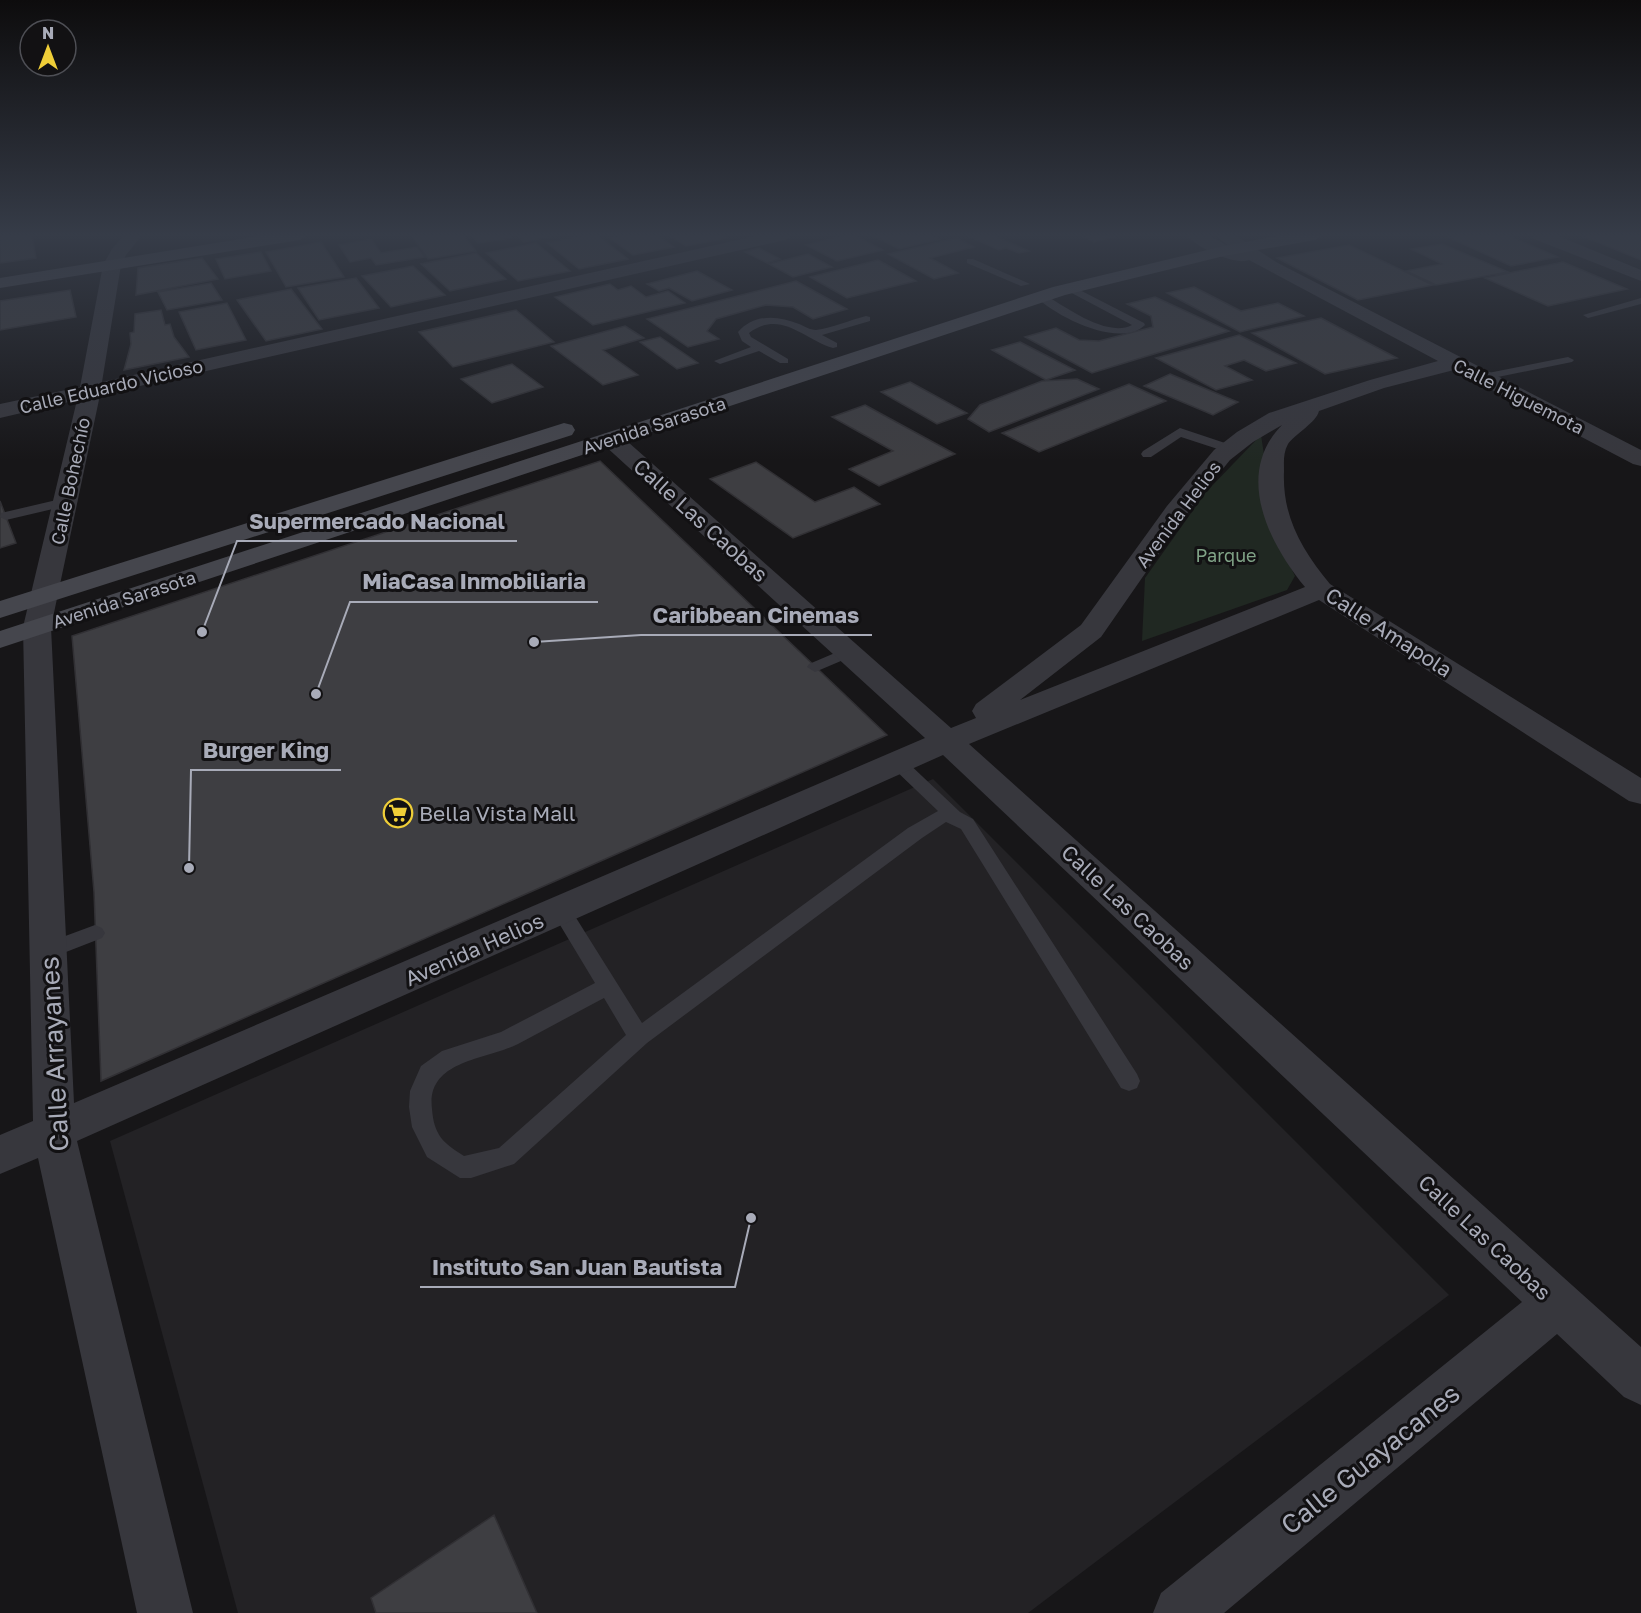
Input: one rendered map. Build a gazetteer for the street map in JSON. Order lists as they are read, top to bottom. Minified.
{"streets":{"main road":["Avenida Sarasota"],"street":["Calle Eduardo Vicioso","Calle Higuemota","Calle Bohechío","Avenida Helios","Calle Las Caobas","Calle Amapola","Calle Arrayanes","Calle Guayacanes"]},"crossings":[["Calle Eduardo Vicioso","Calle Bohechío"],["Calle Higuemota","Avenida Helios"],["Avenida Sarasota","Calle Bohechío"],["Avenida Sarasota","Calle Las Caobas"],["Avenida Sarasota","Calle Arrayanes"],["Calle Bohechío","Calle Arrayanes"],["Avenida Helios","Calle Las Caobas"],["Avenida Helios","Calle Amapola"],["Avenida Helios","Calle Arrayanes"],["Calle Las Caobas","Calle Guayacanes"]],"parks":["Parque"],"places":{"other":["Supermercado Nacional","Caribbean Cinemas","MiaCasa Inmobiliaria","Burger King","Instituto San Juan Bautista"],"supermarket":["Bella Vista Mall"]},"north":"top"}
